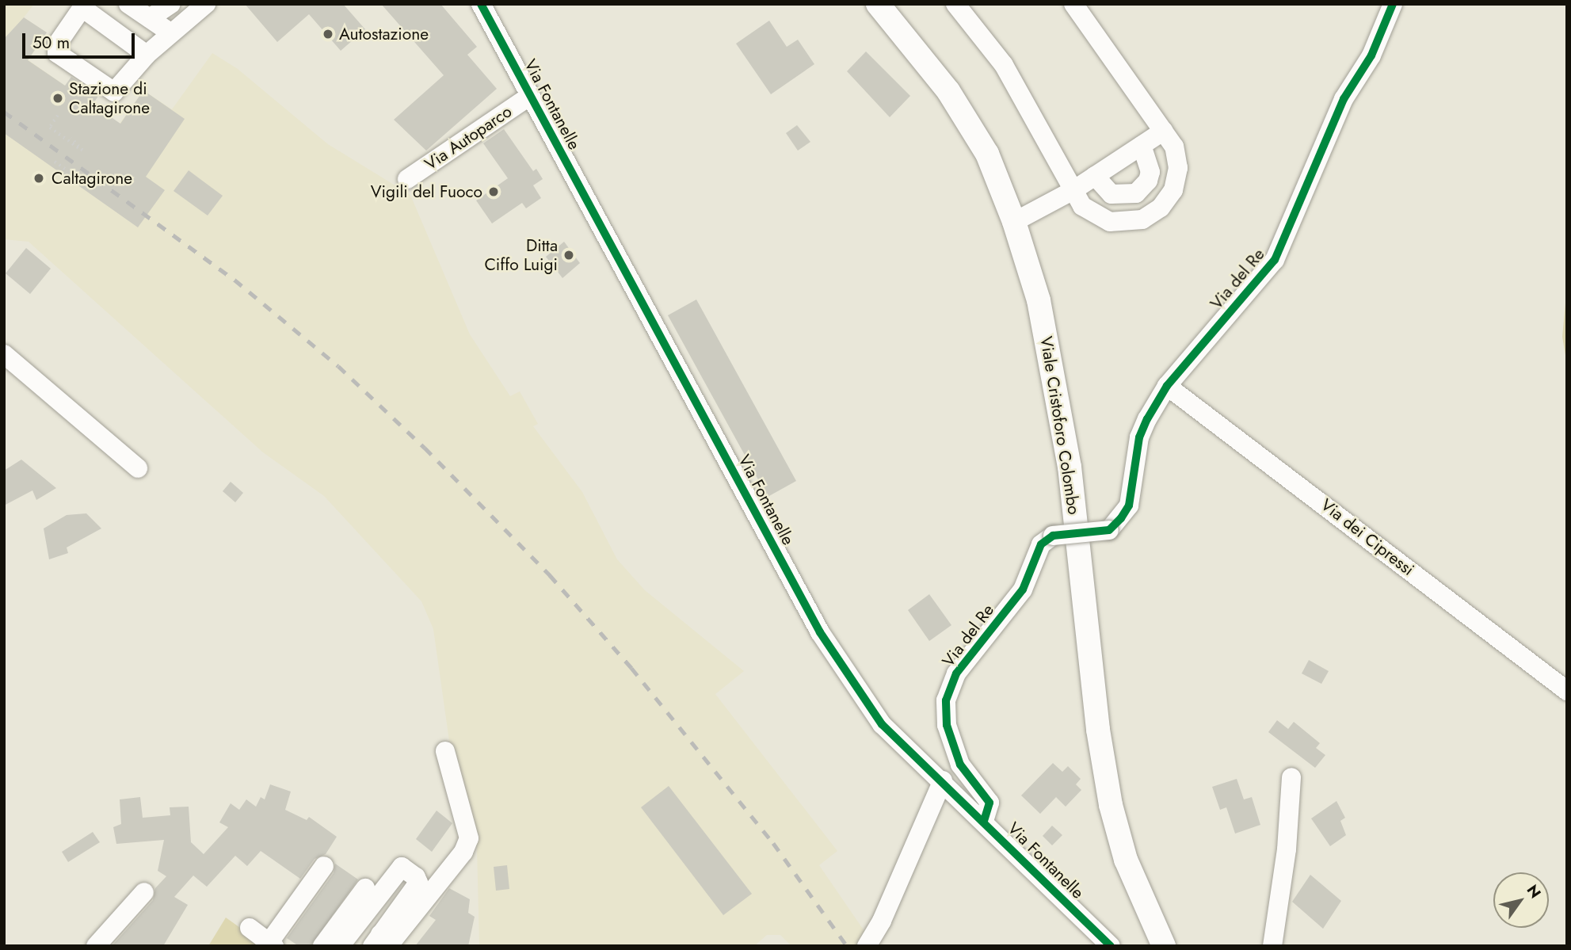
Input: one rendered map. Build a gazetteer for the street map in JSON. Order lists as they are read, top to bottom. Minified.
{"streets":{"main road":["Viale Cristoforo Colombo"],"street":["Via Fontanelle","Via Autoparco","Via del Re","Via dei Cipressi"]},"crossings":[["Via Fontanelle","Via Autoparco"],["Via Fontanelle","Via del Re"],["Via del Re","Via dei Cipressi"]],"places":["Autostazione","Stazione di Caltagirone","Caltagirone","Vigili del Fuoco","Ditta Ciffo Luigi"],"scale_bar":"50 m","north":"top right"}
